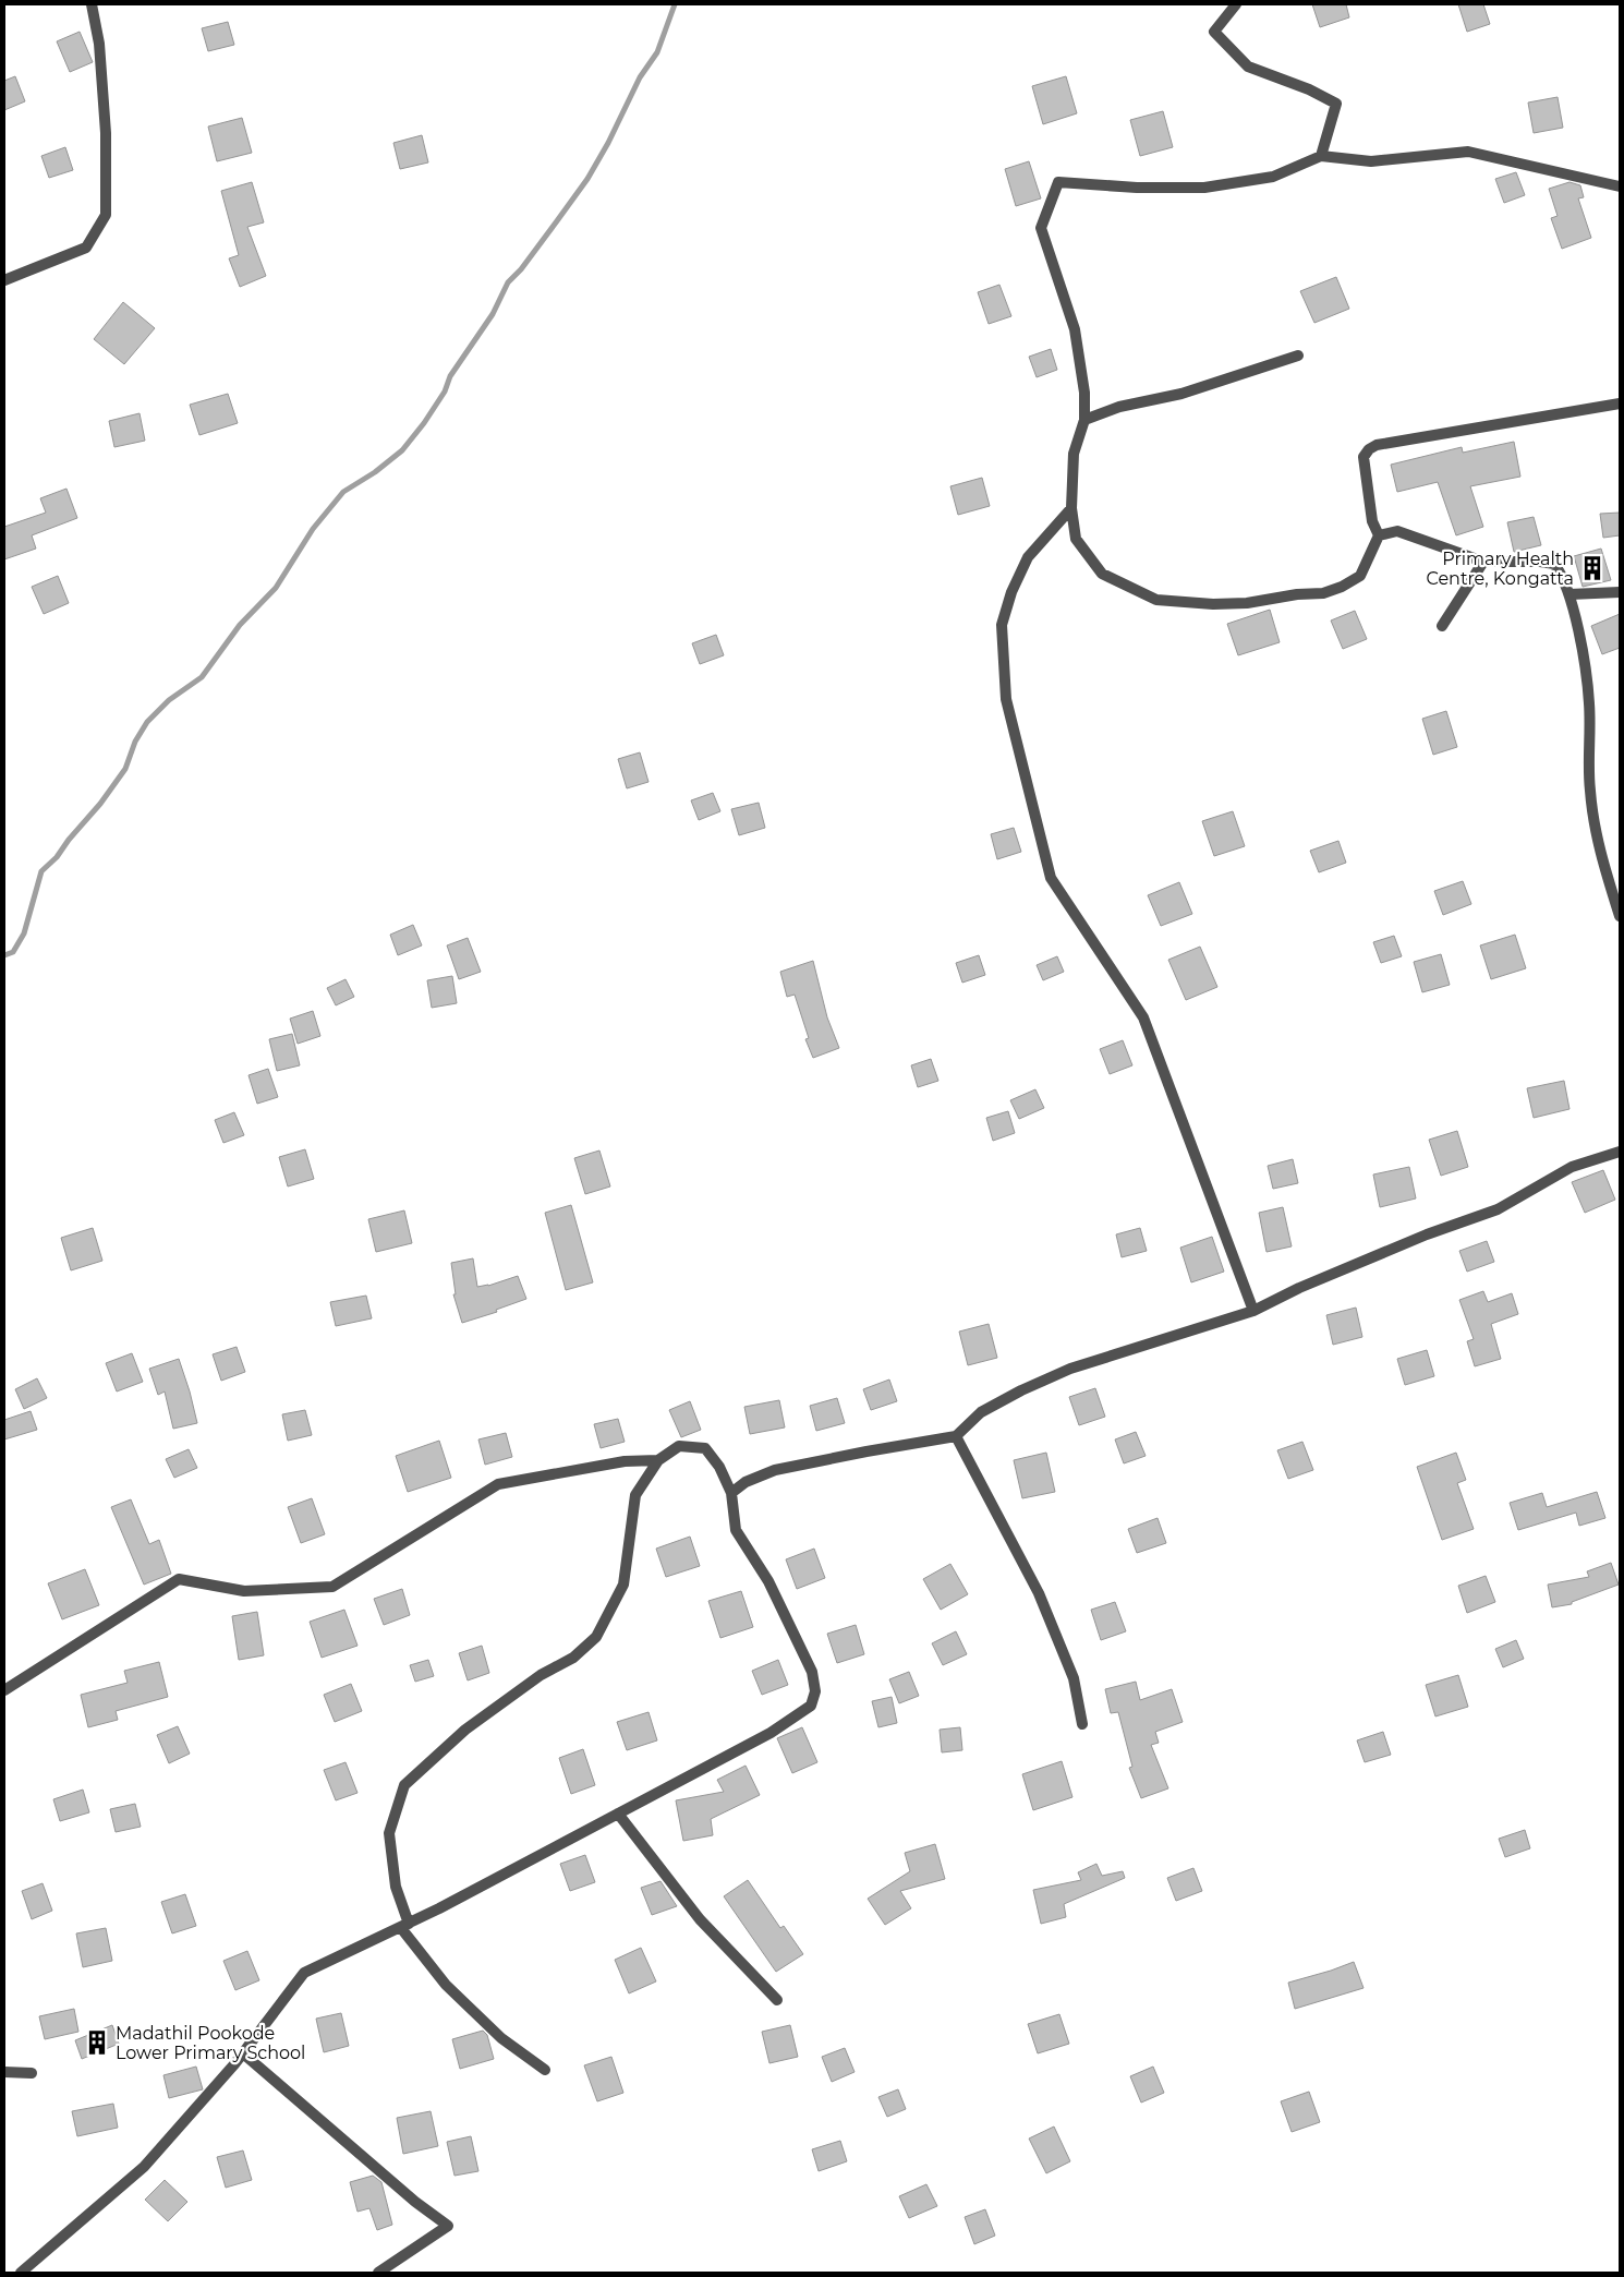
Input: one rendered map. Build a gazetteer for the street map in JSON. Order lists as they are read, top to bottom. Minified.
{"places":{"building":["Primary Health Centre, Kongatta","Madathil Pookode Lower Primary School"]}}
